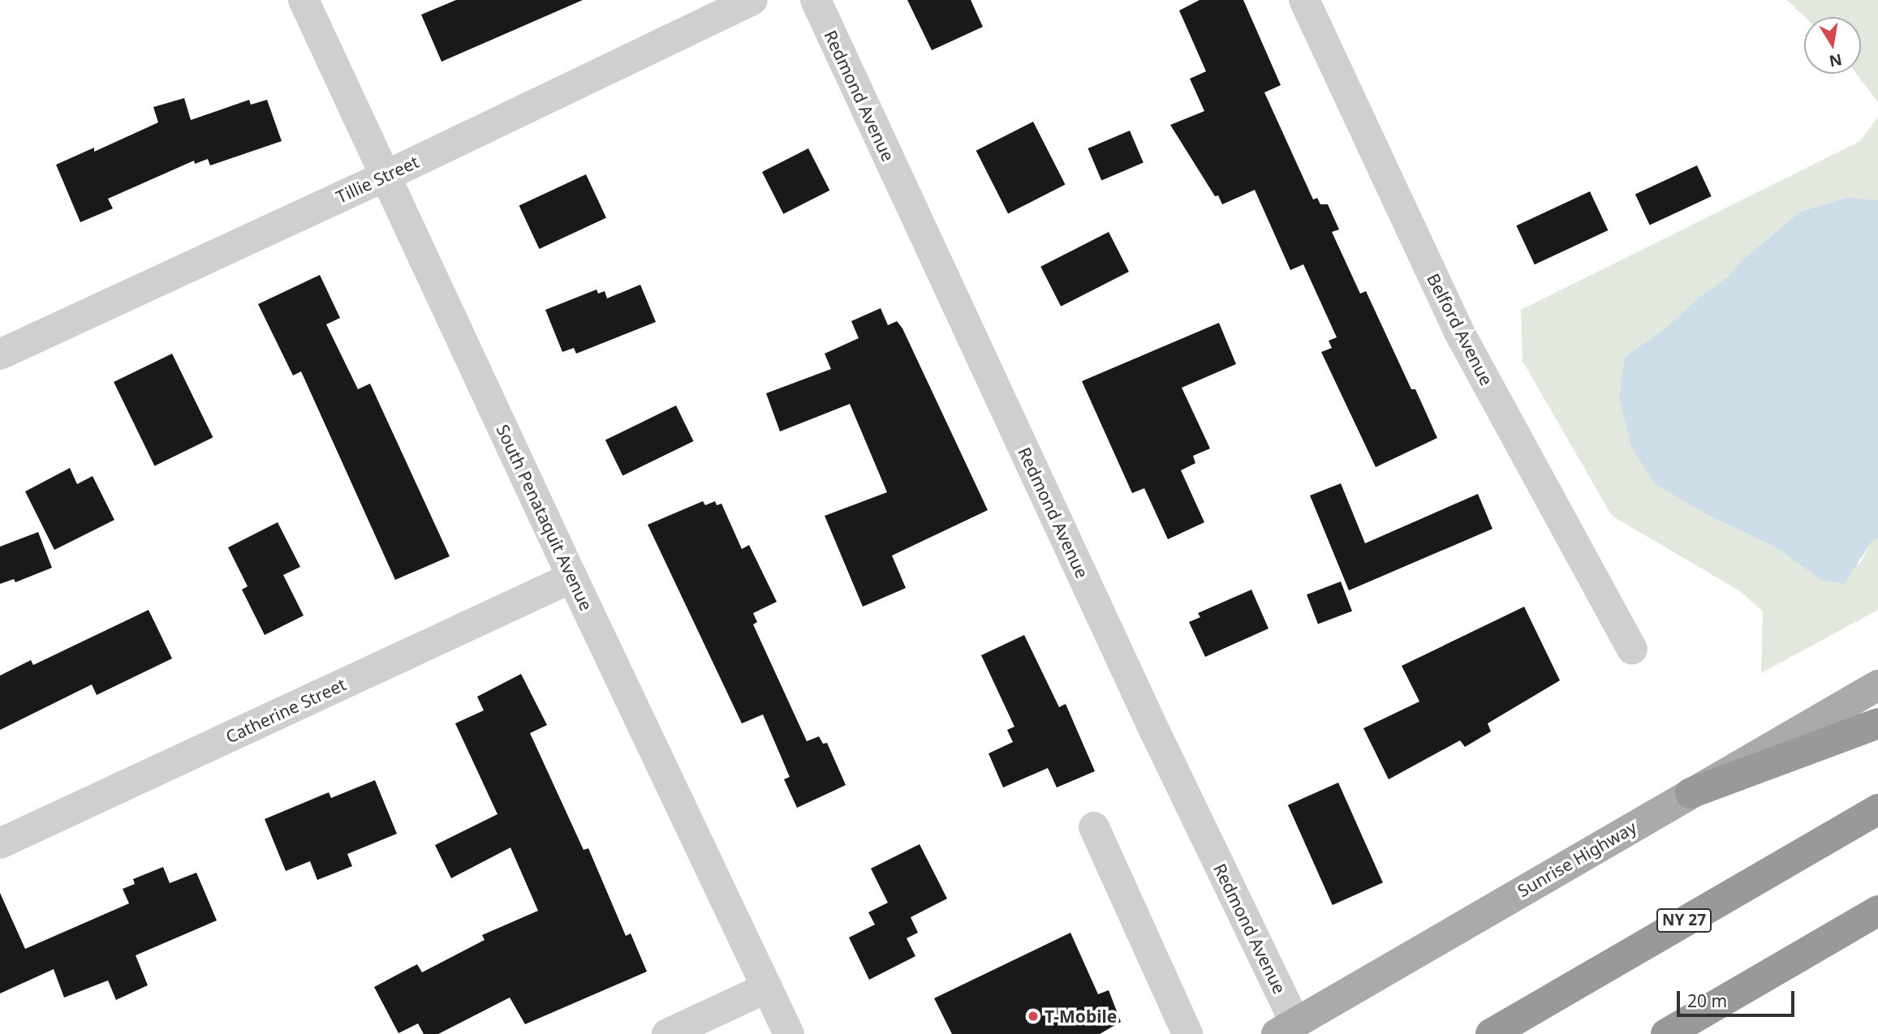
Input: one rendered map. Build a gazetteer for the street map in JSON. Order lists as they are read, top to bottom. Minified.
{"streets":{"highway":["NY 27"],"main road":["Sunrise Highway"],"street":["Redmond Avenue","Tillie Street","Belford Avenue","South Penataquit Avenue","Catherine Street"]},"crossings":[["Redmond Avenue","Sunrise Highway"],["Tillie Street","South Penataquit Avenue"],["South Penataquit Avenue","Catherine Street"]],"places":["T-Mobile"],"scale_bar":"20 m","north":"bottom"}
